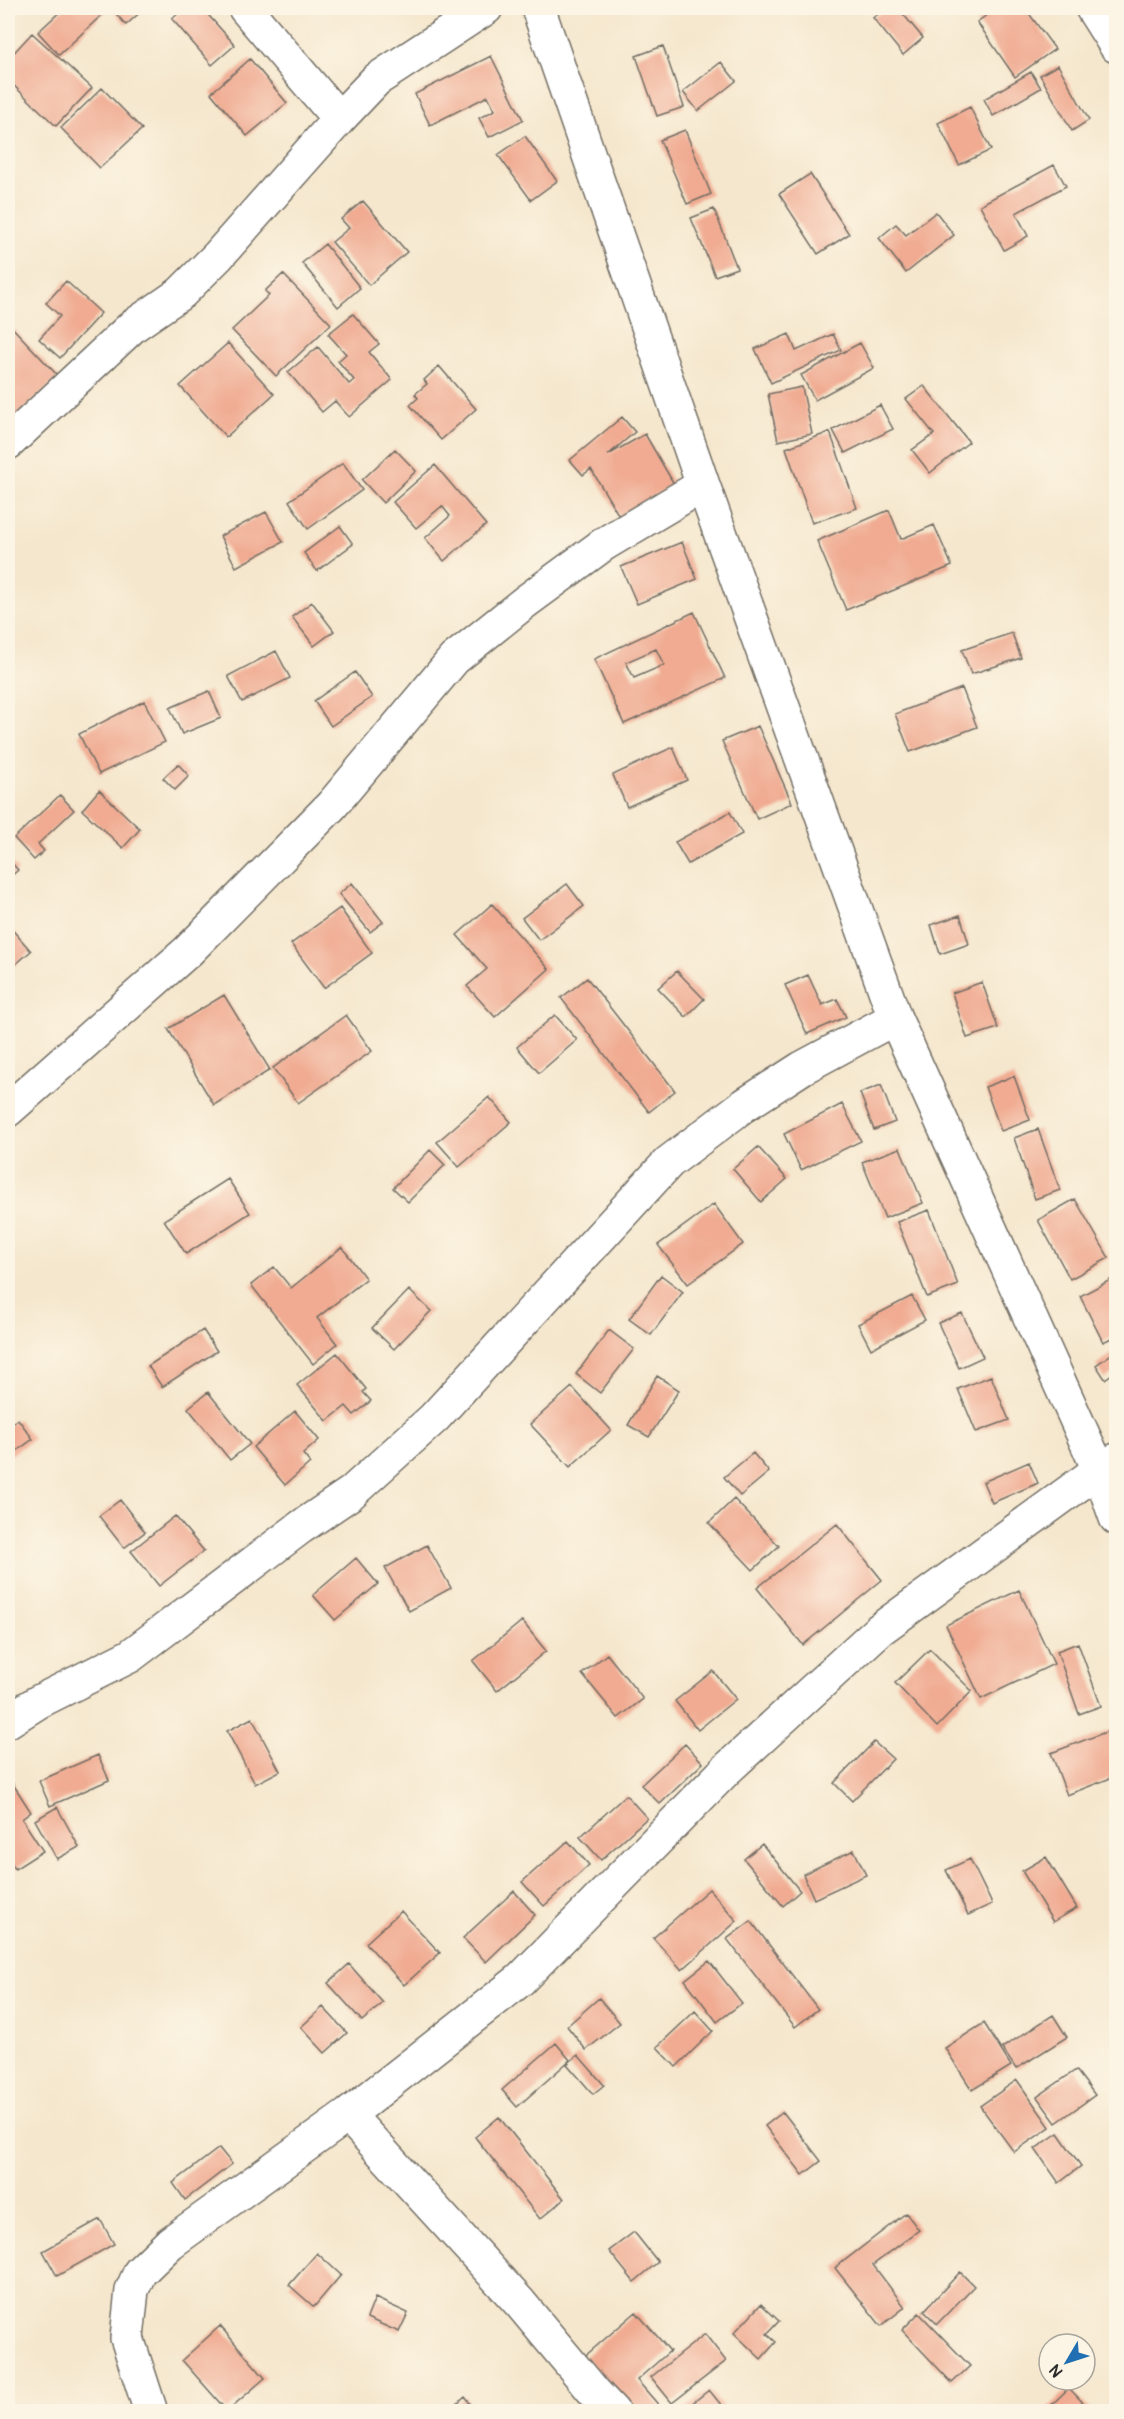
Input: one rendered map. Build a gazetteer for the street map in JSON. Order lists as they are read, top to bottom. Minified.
{"north":"bottom left"}
